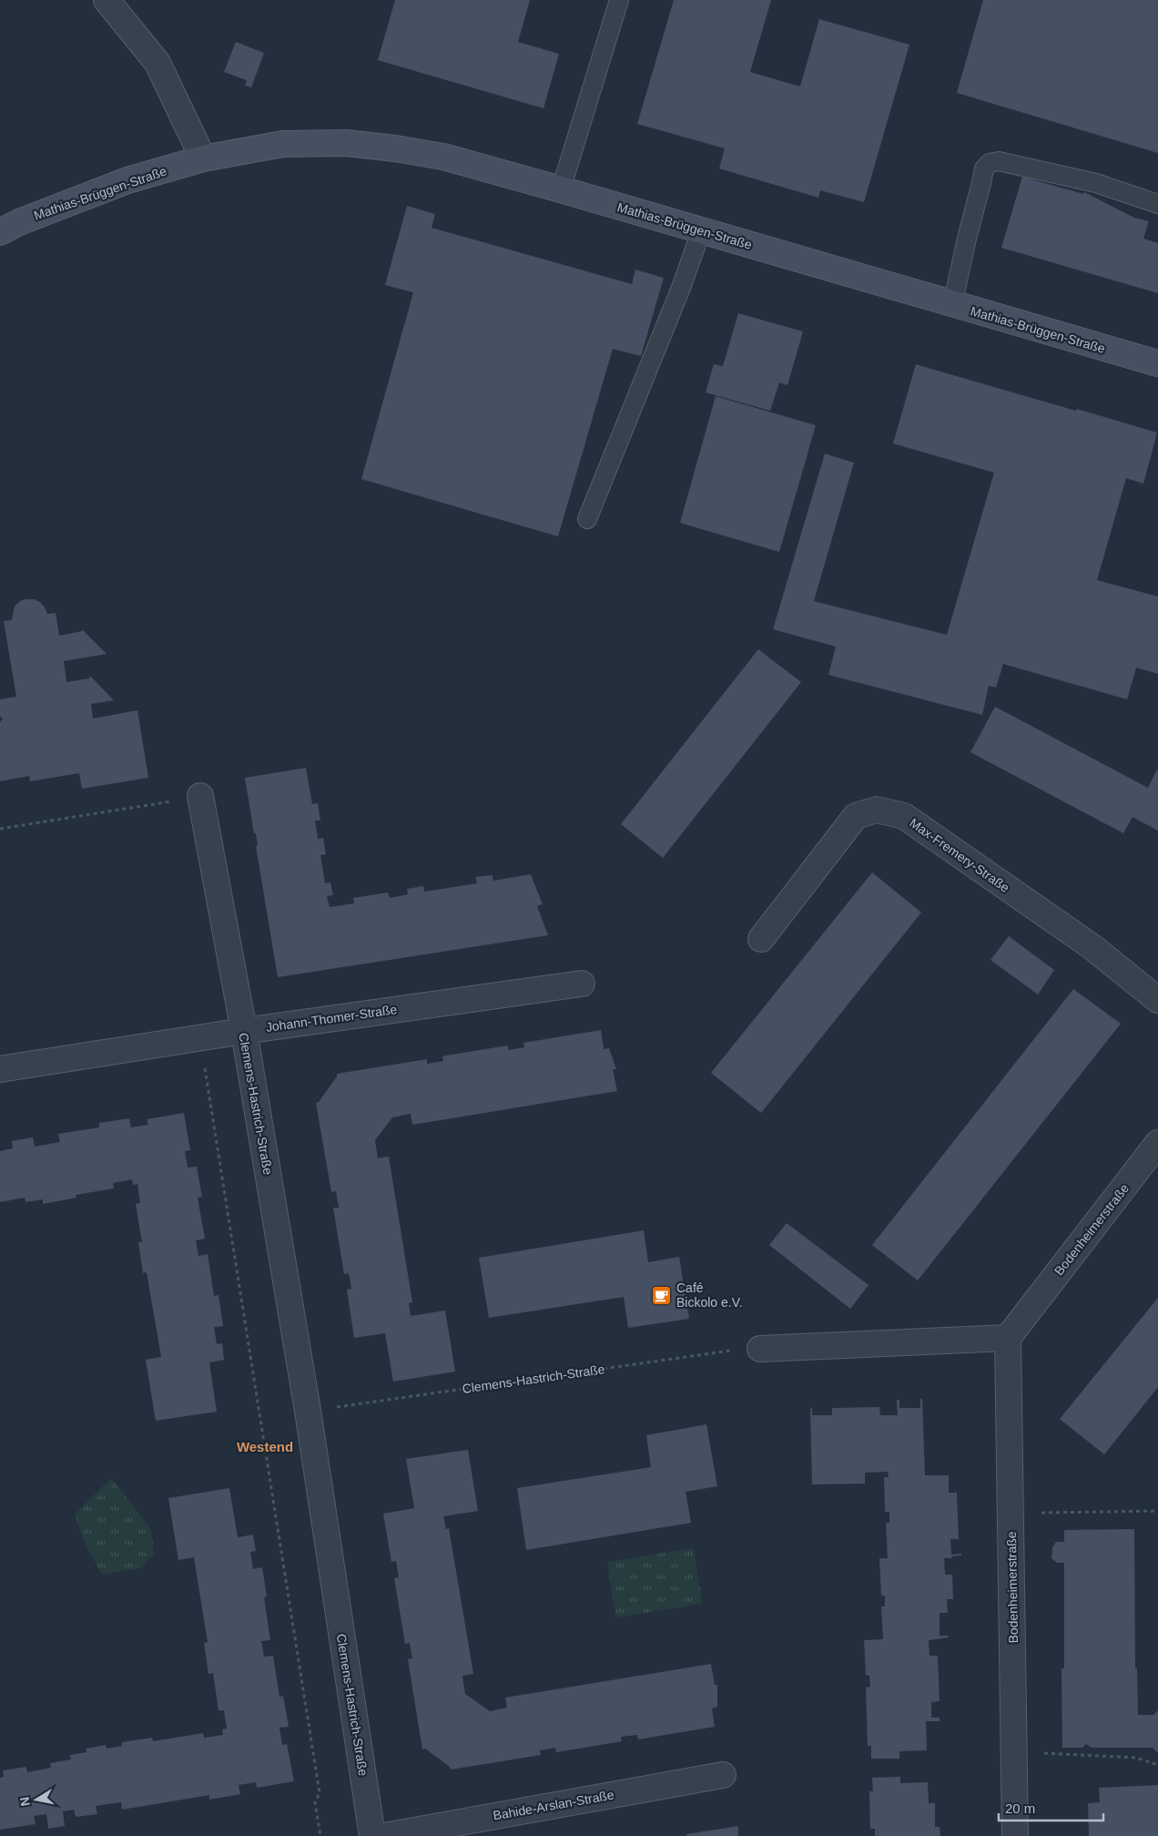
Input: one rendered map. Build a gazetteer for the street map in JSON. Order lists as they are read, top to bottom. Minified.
{"streets":{"street":["Mathias-Brüggen-Straße","Max-Fremery-Straße","Johann-Thomer-Straße","Clemens-Hastrich-Straße","Bodenheimerstraße","Bahide-Arslan-Straße"]},"crossings":[["Johann-Thomer-Straße","Clemens-Hastrich-Straße"]],"districts":["Westend"],"places":{"cafe":["Café Bickolo e.V."]},"scale_bar":"20 m","north":"left"}
